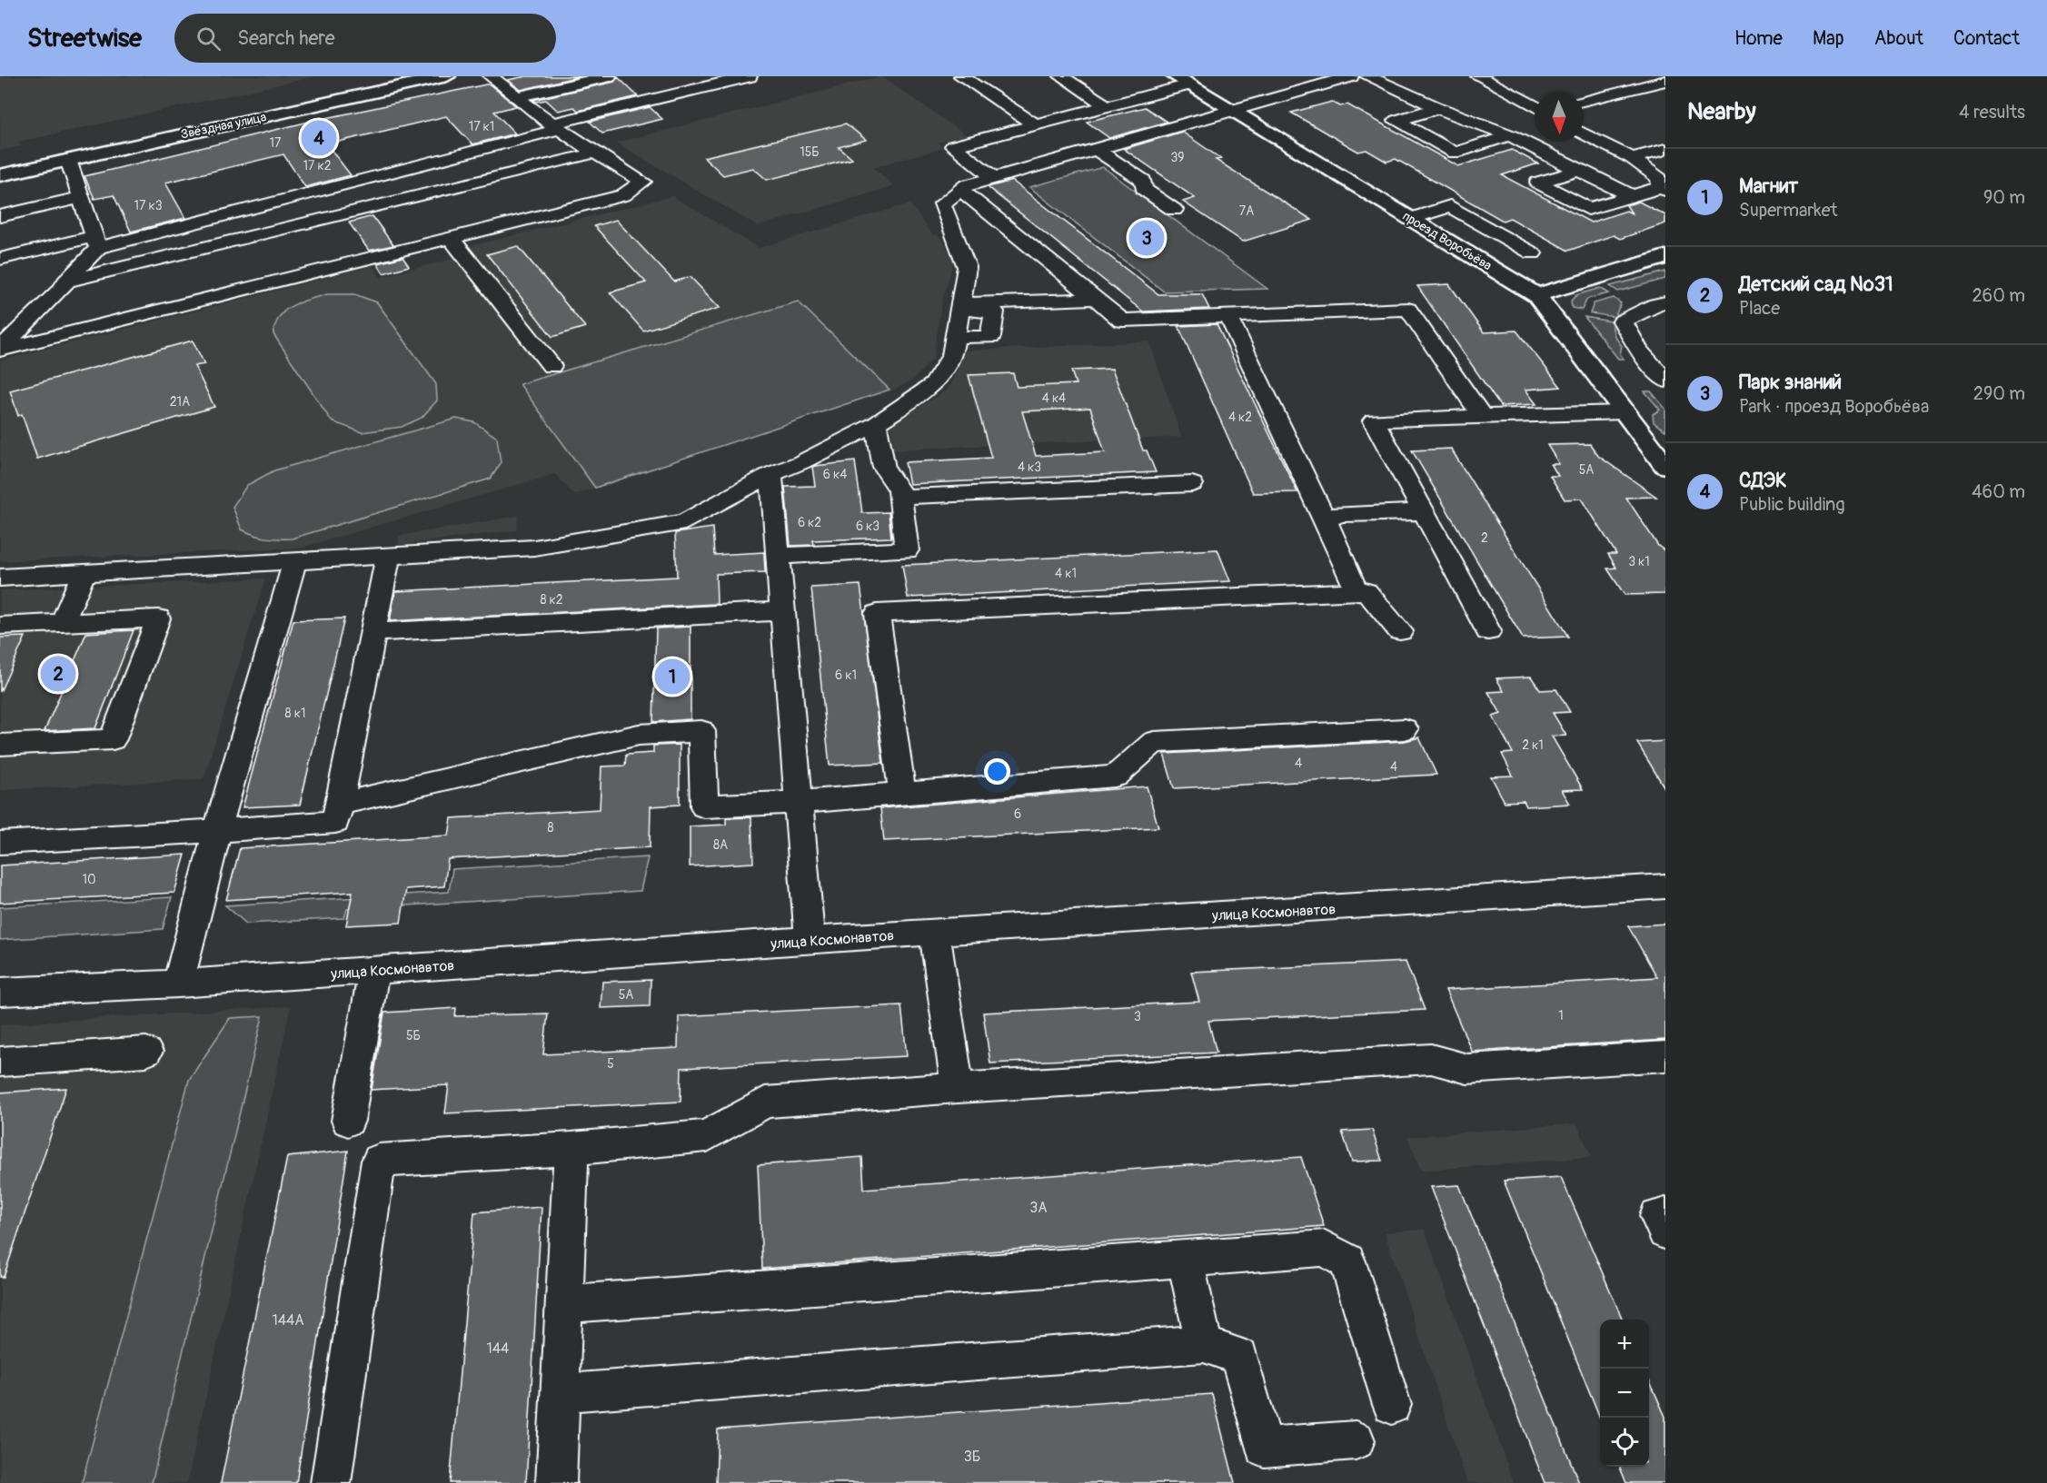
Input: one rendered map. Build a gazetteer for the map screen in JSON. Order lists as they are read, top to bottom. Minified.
{"streets":{"main road":["Звёздная улица","проезд Воробьёва"],"street":["улица Космонавтов"]},"house_numbers":["17 к1","17","15Б","39","17 к2","17 к3","7А","4 к4","21А","4 к2","4 к3","5А","6 к4","6 к2","6 к3","2","3 к1","4 к1","8 к2","6 к1","8 к1","2 к1","4","4","6","8","8А","10","5А","1","3","5Б","5","3А","144А","144","3Б"],"north":"bottom","page":{"header":"Streetwise","search":"Search here","nav":["Home","Map","About","Contact"],"heading":["Nearby","4 results"],"pins":["4","3","2","1"],"list":[{"mark":"1","name":"Магнит","note":"Supermarket","value":"90 m"},{"mark":"2","name":"Детский сад №31","note":"Place","value":"260 m"},{"mark":"3","name":"Парк знаний","note":"Park · проезд Воробьёва","value":"290 m"},{"mark":"4","name":"СДЭК","note":"Public building","value":"460 m"}],"map_buttons":["+","−"]}}
